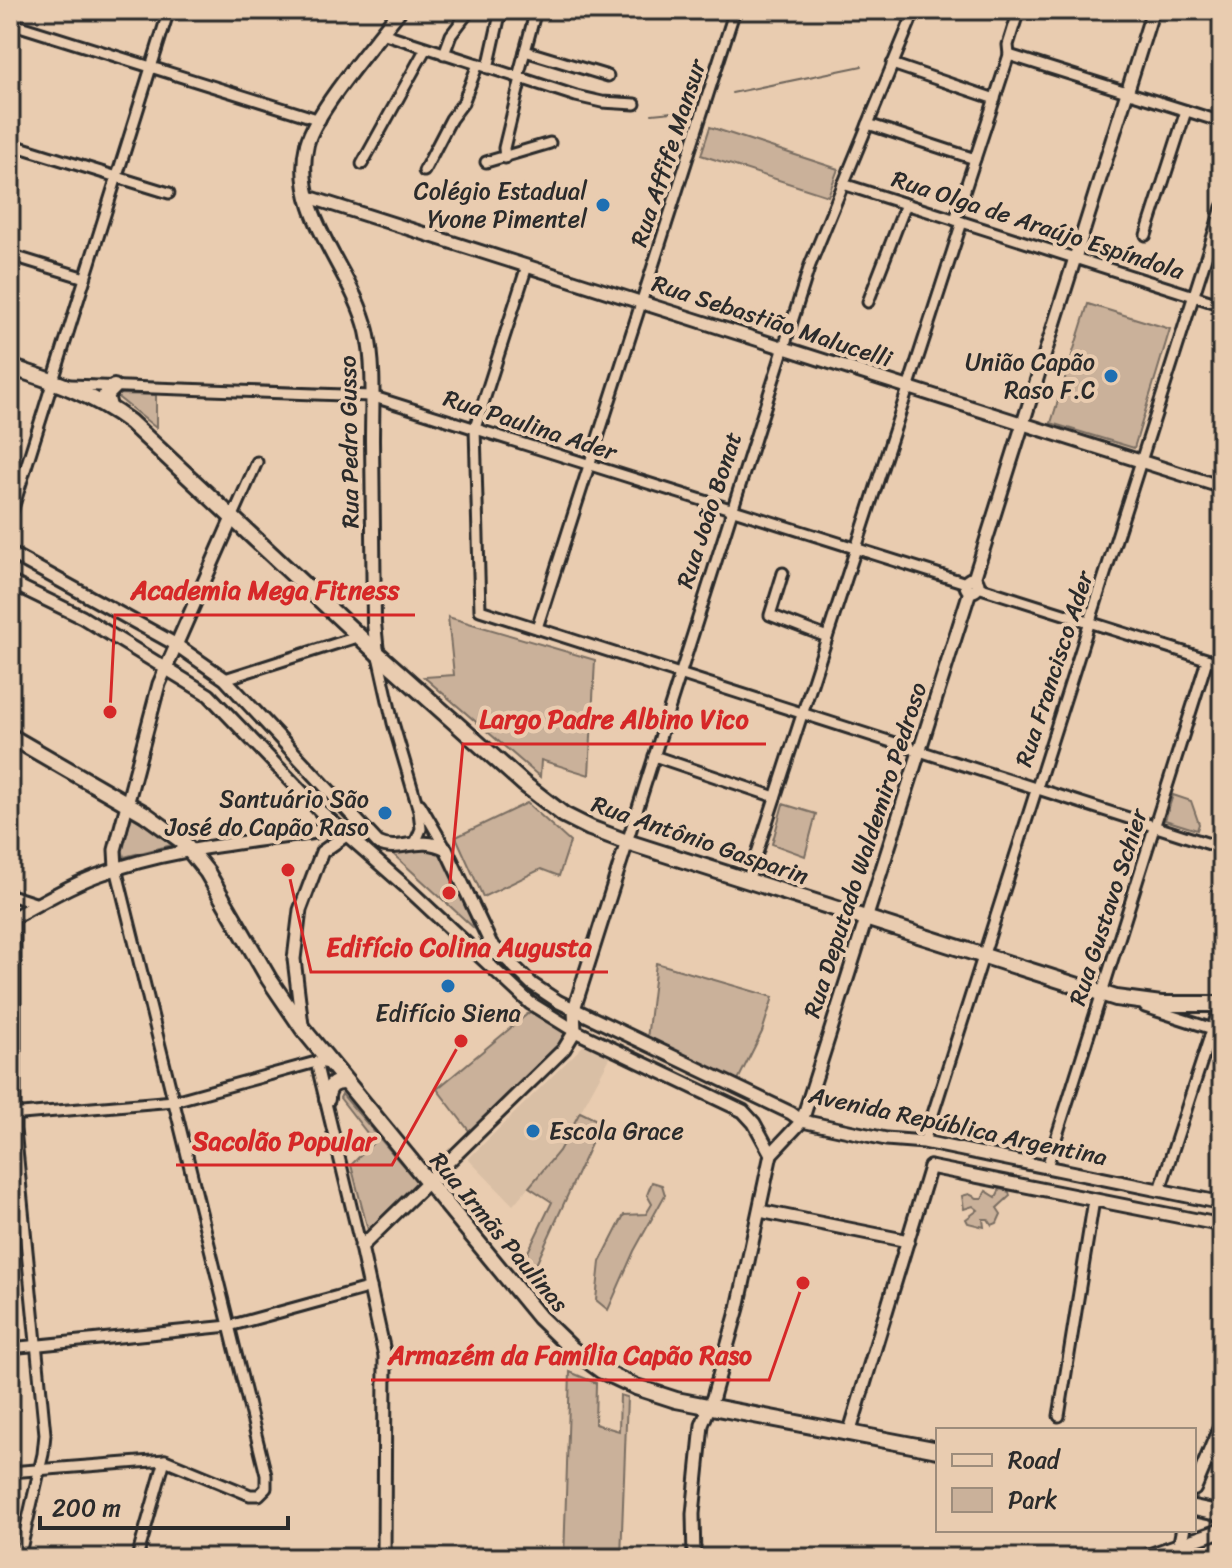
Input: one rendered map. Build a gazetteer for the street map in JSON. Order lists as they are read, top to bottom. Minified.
{"streets":{"main road":["Rua Pedro Gusso","Rua Antônio Gasparin","Rua Irmãs Paulinas"],"street":["Rua Affife Mansur","Rua Olga de Araújo Espíndola","Rua Sebastião Malucelli","Rua Paulina Ader","Rua João Bonat","Rua Francisco Ader","Rua Deputado Waldemiro Pedroso","Rua Gustavo Schier","Avenida República Argentina"]},"crossings":[["Rua Affife Mansur","Rua Sebastião Malucelli"],["Rua Affife Mansur","Rua Paulina Ader"],["Rua Olga de Araújo Espíndola","Rua João Bonat"],["Rua Olga de Araújo Espíndola","Rua Francisco Ader"],["Rua Olga de Araújo Espíndola","Rua Deputado Waldemiro Pedroso"],["Rua Sebastião Malucelli","Rua Pedro Gusso"],["Rua Sebastião Malucelli","Rua João Bonat"],["Rua Sebastião Malucelli","Rua Francisco Ader"],["Rua Sebastião Malucelli","Rua Deputado Waldemiro Pedroso"],["Rua Paulina Ader","Rua Pedro Gusso"],["Rua Paulina Ader","Rua João Bonat"],["Rua Paulina Ader","Rua Francisco Ader"],["Rua Paulina Ader","Rua Antônio Gasparin"],["Rua Paulina Ader","Rua Deputado Waldemiro Pedroso"],["Rua Paulina Ader","Rua Gustavo Schier"],["Rua Pedro Gusso","Rua Antônio Gasparin"],["Rua Pedro Gusso","Avenida República Argentina"],["Rua João Bonat","Rua Antônio Gasparin"],["Rua João Bonat","Avenida República Argentina"],["Rua Francisco Ader","Rua Antônio Gasparin"],["Rua Francisco Ader","Avenida República Argentina"],["Rua Antônio Gasparin","Rua Deputado Waldemiro Pedroso"],["Rua Antônio Gasparin","Rua Gustavo Schier"],["Rua Deputado Waldemiro Pedroso","Avenida República Argentina"],["Rua Gustavo Schier","Avenida República Argentina"]],"places":["Colégio Estadual Yvone Pimentel","União Capão Raso F.C","Academia Mega Fitness","Santuário São José do Capão Raso","Edifício Colina Augusta","Largo Padre Albino Vico","Edifício Siena","Sacolão Popular","Escola Grace","Armazém da Família Capão Raso"],"legend":["Road","Park"],"scale_bar":"200 m"}
